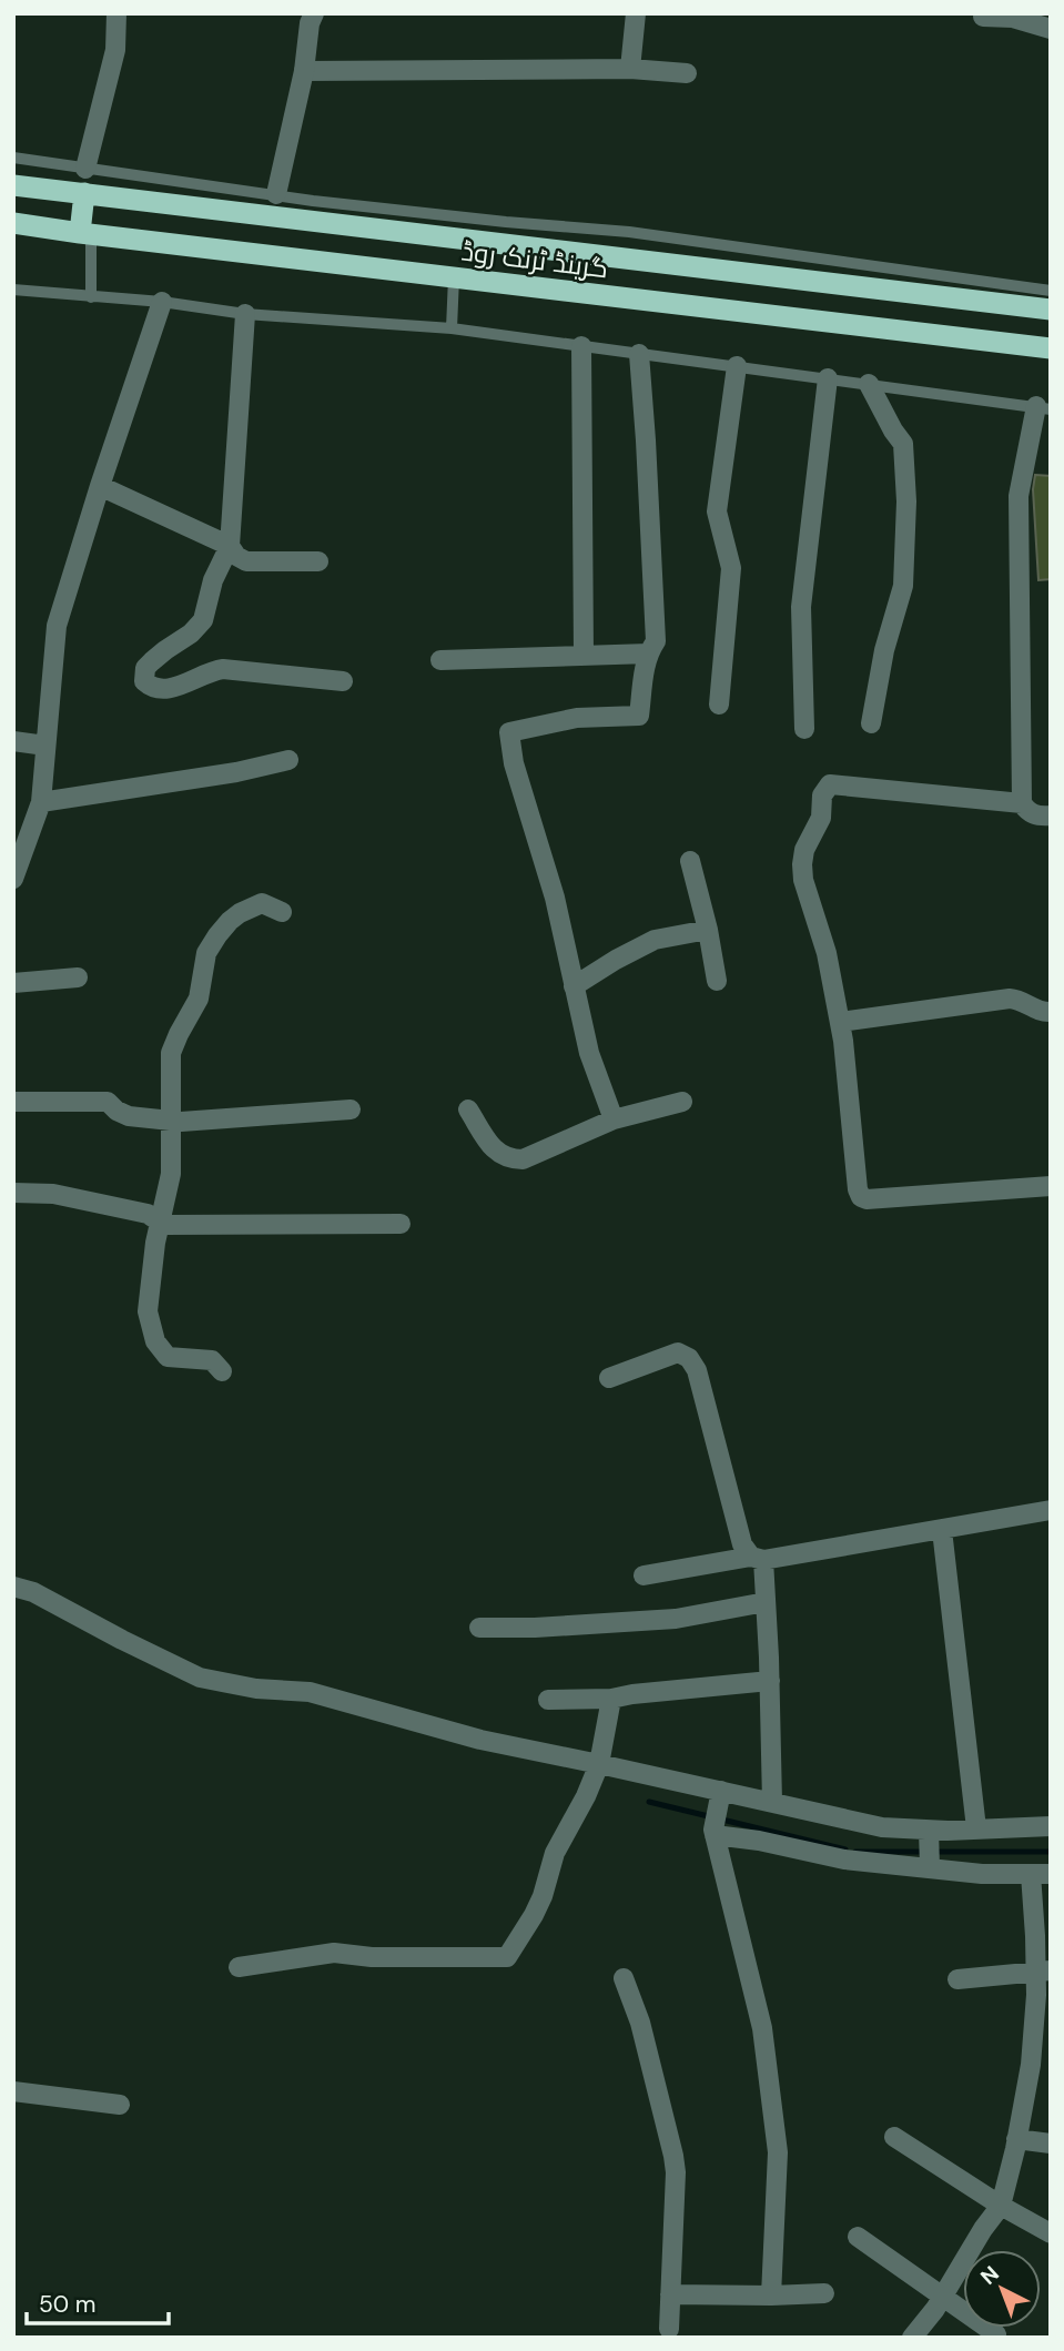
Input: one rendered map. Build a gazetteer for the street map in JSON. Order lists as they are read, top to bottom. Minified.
{"streets":{"highway":["گرینڈ ٹرنک روڈ"]},"scale_bar":"50 m","north":"top left"}
